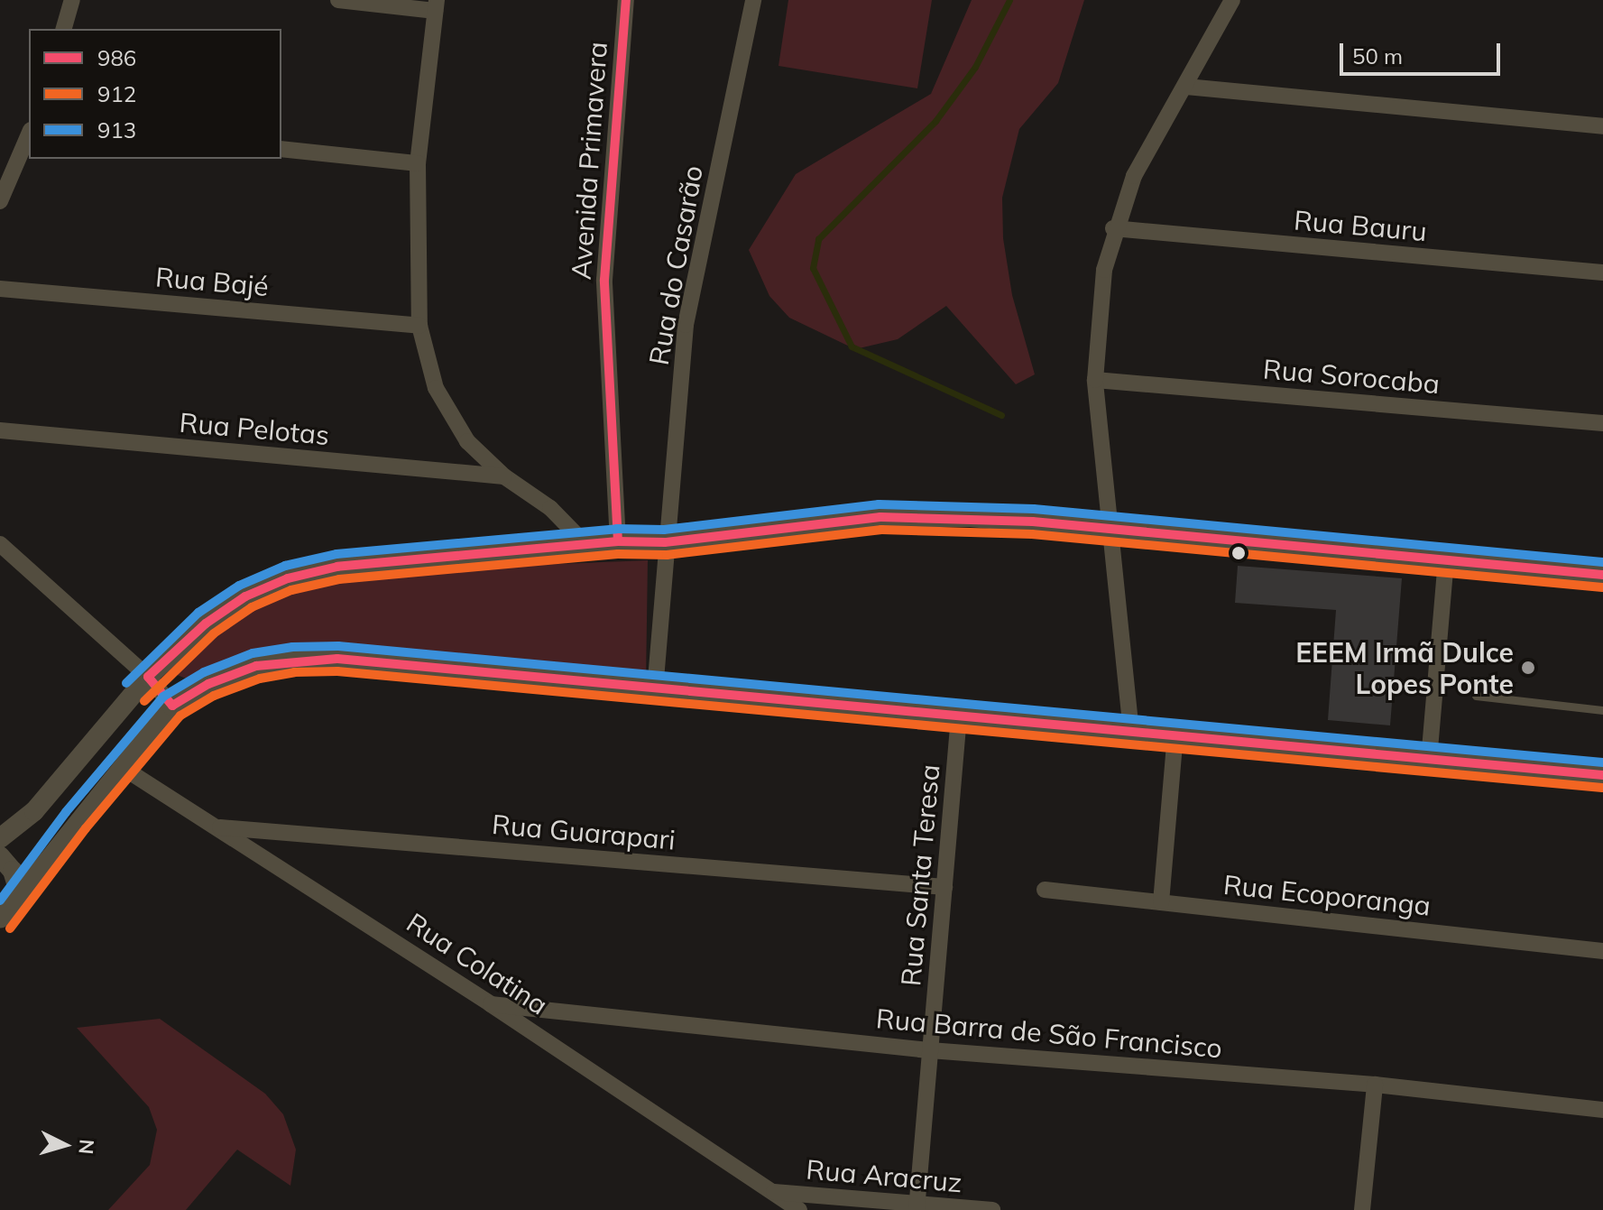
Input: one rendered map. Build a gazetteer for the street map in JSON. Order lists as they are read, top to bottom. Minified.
{"streets":{"street":["Avenida Primavera","Rua Bauru","Rua do Casarão","Rua Bajé","Rua Sorocaba","Rua Pelotas","Rua Guarapari","Rua Santa Teresa","Rua Ecoporanga","Rua Colatina","Rua Barra de São Francisco","Rua Aracruz"]},"crossings":[["Rua Guarapari","Rua Santa Teresa"],["Rua Guarapari","Rua Colatina"],["Rua Santa Teresa","Rua Barra de São Francisco"],["Rua Santa Teresa","Rua Aracruz"],["Rua Colatina","Rua Barra de São Francisco"],["Rua Colatina","Rua Aracruz"]],"places":["EEEM Irmã Dulce Lopes Ponte"],"lines":["transit line 986","transit line 913","transit line 912"],"legend":["986","912","913"],"scale_bar":"50 m","north":"right"}
